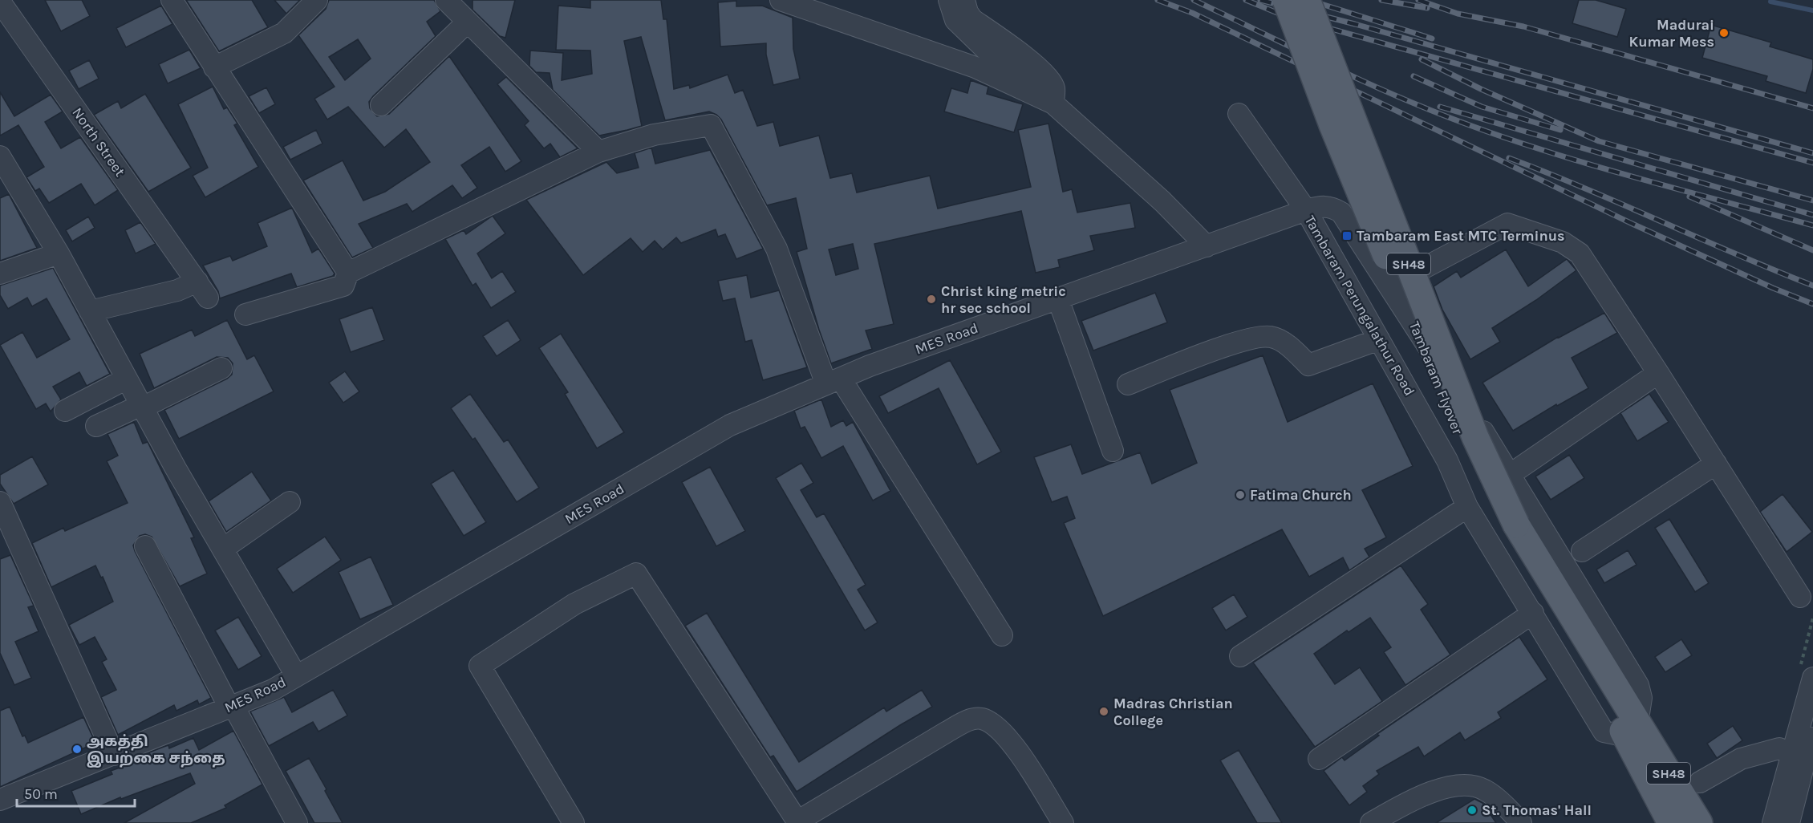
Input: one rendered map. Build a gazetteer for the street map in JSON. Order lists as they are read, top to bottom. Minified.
{"streets":{"main road":["SH48","Tambaram Flyover"],"street":["North Street","Tambaram Perungalathur Road","MES Road"]},"crossings":[["SH48","Tambaram Perungalathur Road"],["SH48","Tambaram Flyover"],["Tambaram Perungalathur Road","MES Road"],["Tambaram Perungalathur Road","Tambaram Flyover"]],"places":{"other":["Madurai Kumar Mess","Christ king metric hr sec school","Fatima Church","Madras Christian College","அகத்தி இயற்கை சந்தை","St. Thomas' Hall"],"transit":["Tambaram East MTC Terminus"]},"scale_bar":"50 m"}
